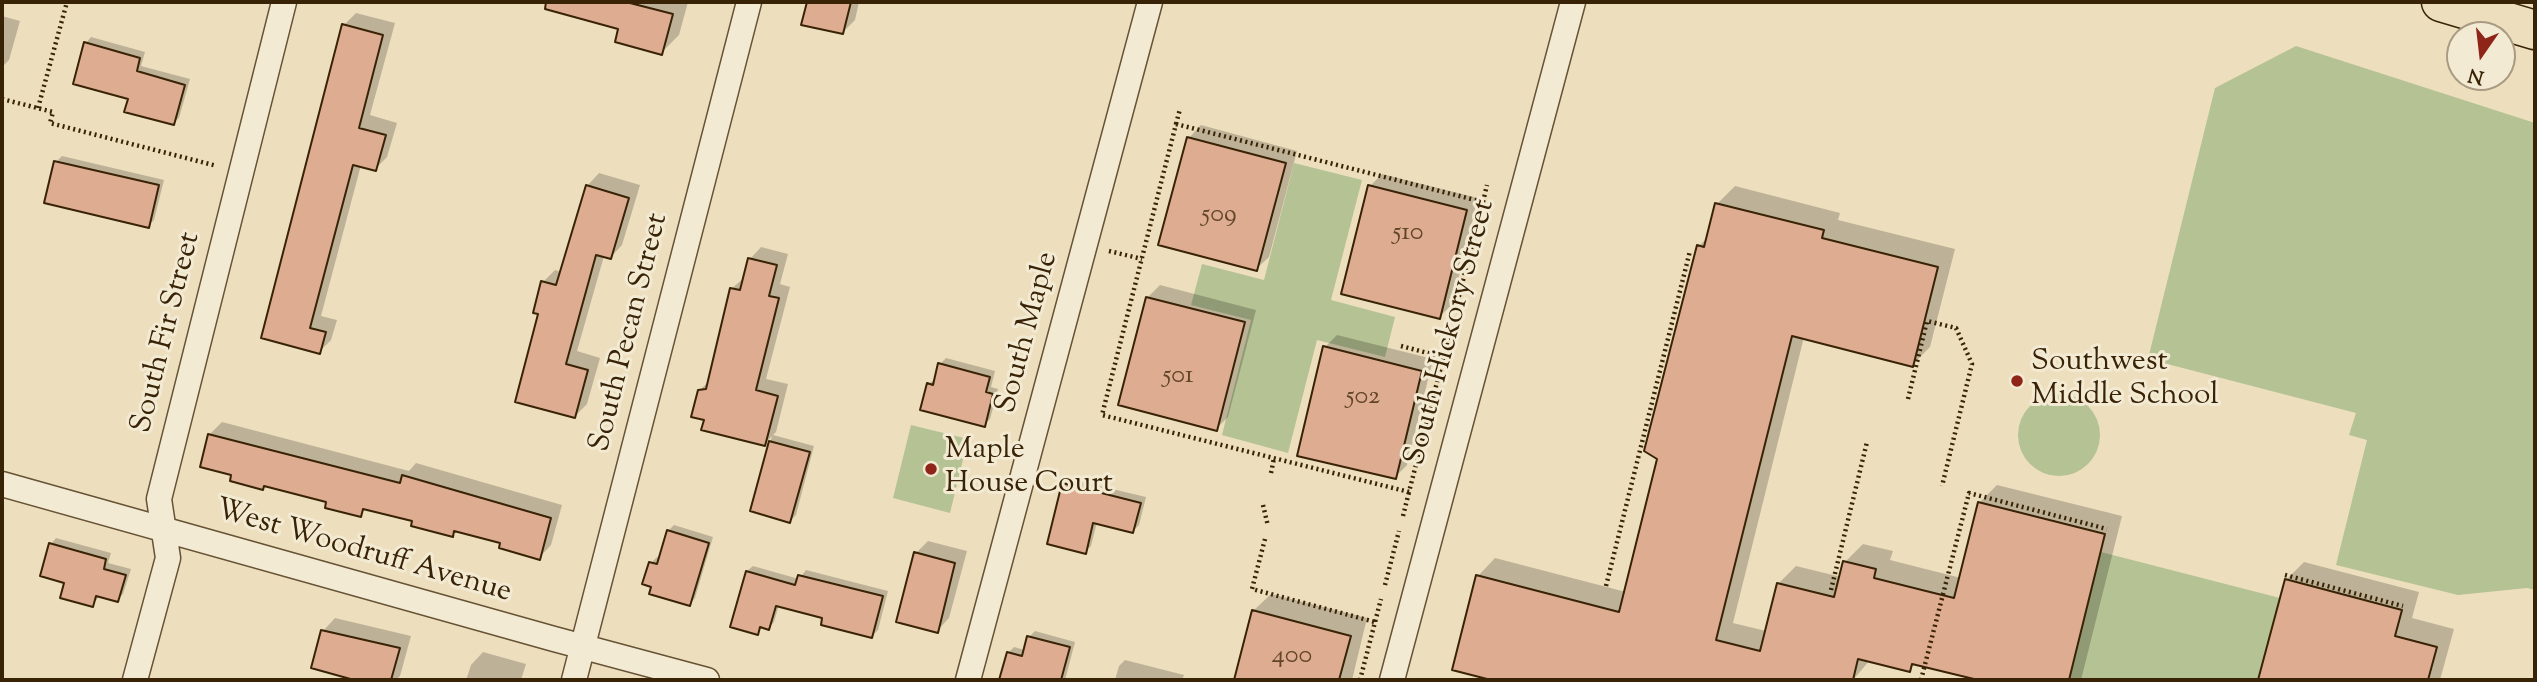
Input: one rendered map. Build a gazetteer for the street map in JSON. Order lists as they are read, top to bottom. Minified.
{"streets":{"street":["South Fir Street","South Pecan Street","South Maple","South Hickory Street","West Woodruff Avenue"]},"crossings":[["South Fir Street","West Woodruff Avenue"],["South Pecan Street","West Woodruff Avenue"]],"places":["Southwest Middle School","Maple House Court"],"house_numbers":["509","510","501","502","400"],"north":"bottom"}
